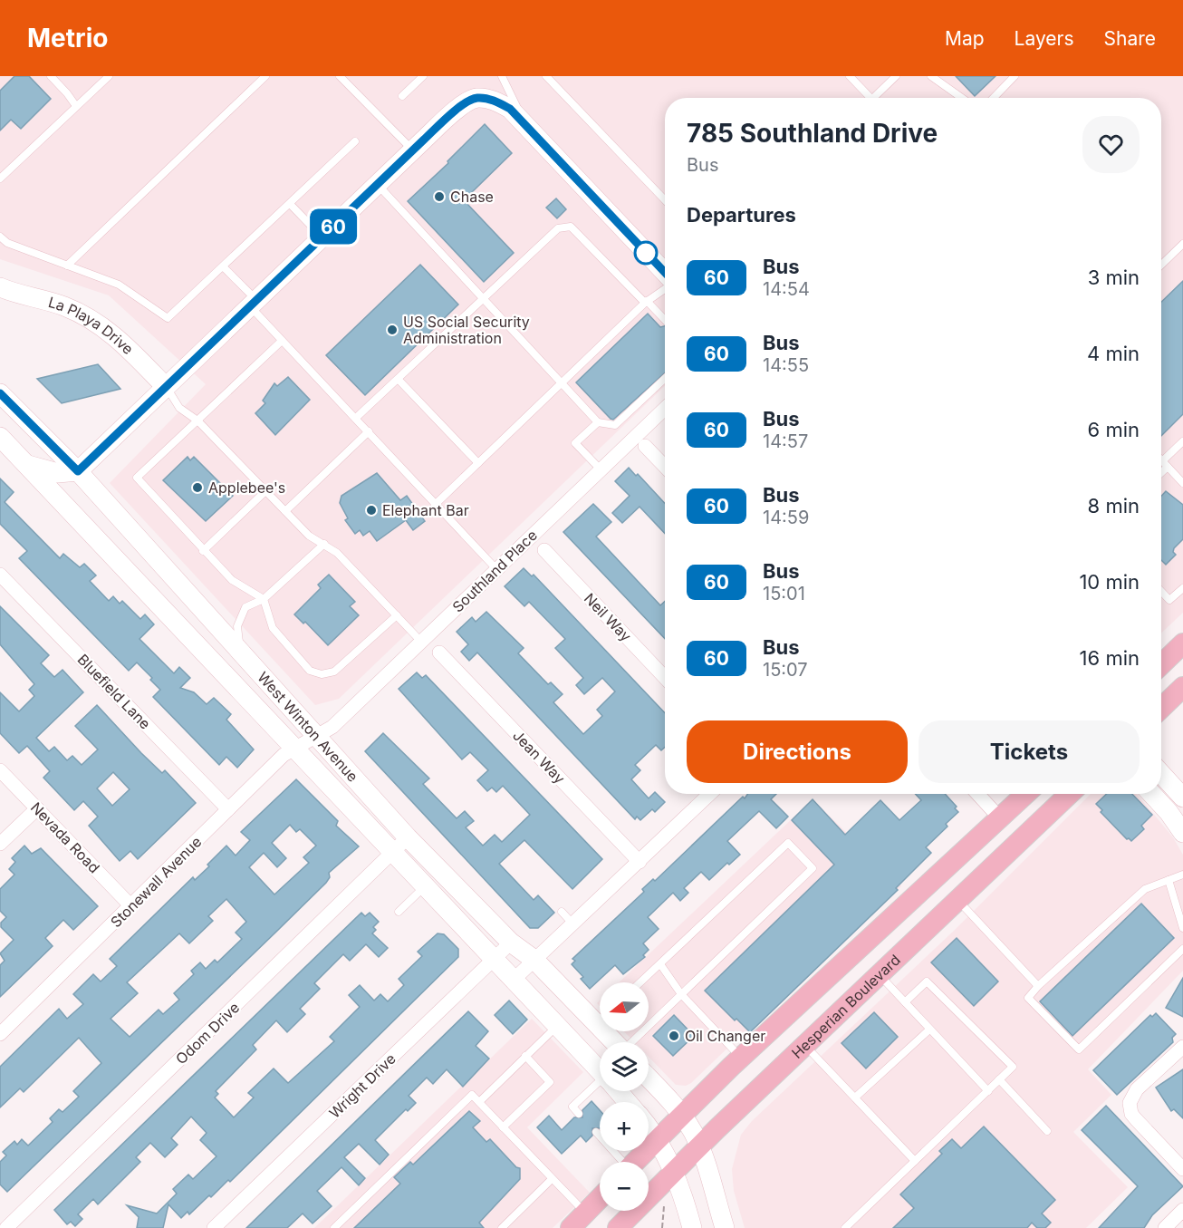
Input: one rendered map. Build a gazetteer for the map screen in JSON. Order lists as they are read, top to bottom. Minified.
{"streets":{"main road":["La Playa Drive","West Winton Avenue","Hesperian Boulevard"],"street":["Southland Place","Neil Way","Bluefield Lane","Jean Way","Nevada Road","Stonewall Avenue","Odom Drive","Wright Drive"]},"crossings":[["Southland Place","West Winton Avenue"],["Southland Place","Stonewall Avenue"],["Bluefield Lane","Stonewall Avenue"],["West Winton Avenue","Stonewall Avenue"],["West Winton Avenue","Hesperian Boulevard"],["West Winton Avenue","Odom Drive"],["West Winton Avenue","Wright Drive"],["Nevada Road","Stonewall Avenue"]],"places":["Chase","US Social Security Administration","Applebee's","Elephant Bar","Oil Changer"],"lines":["bus line 60"],"north":"left","page":{"header":"Metrio","nav":["Map","Layers","Share"],"on_map":"60","heading":[["785 Southland Drive","Bus"],"Departures"],"list":[{"mark":"60","name":"Bus","note":"14:54","value":"3 min"},{"mark":"60","name":"Bus","note":"14:55","value":"4 min"},{"mark":"60","name":"Bus","note":"14:57","value":"6 min"},{"mark":"60","name":"Bus","note":"14:59","value":"8 min"},{"mark":"60","name":"Bus","note":"15:01","value":"10 min"},{"mark":"60","name":"Bus","note":"15:07","value":"16 min"}],"buttons":["Directions","Tickets"],"map_buttons":["+","−"]}}
